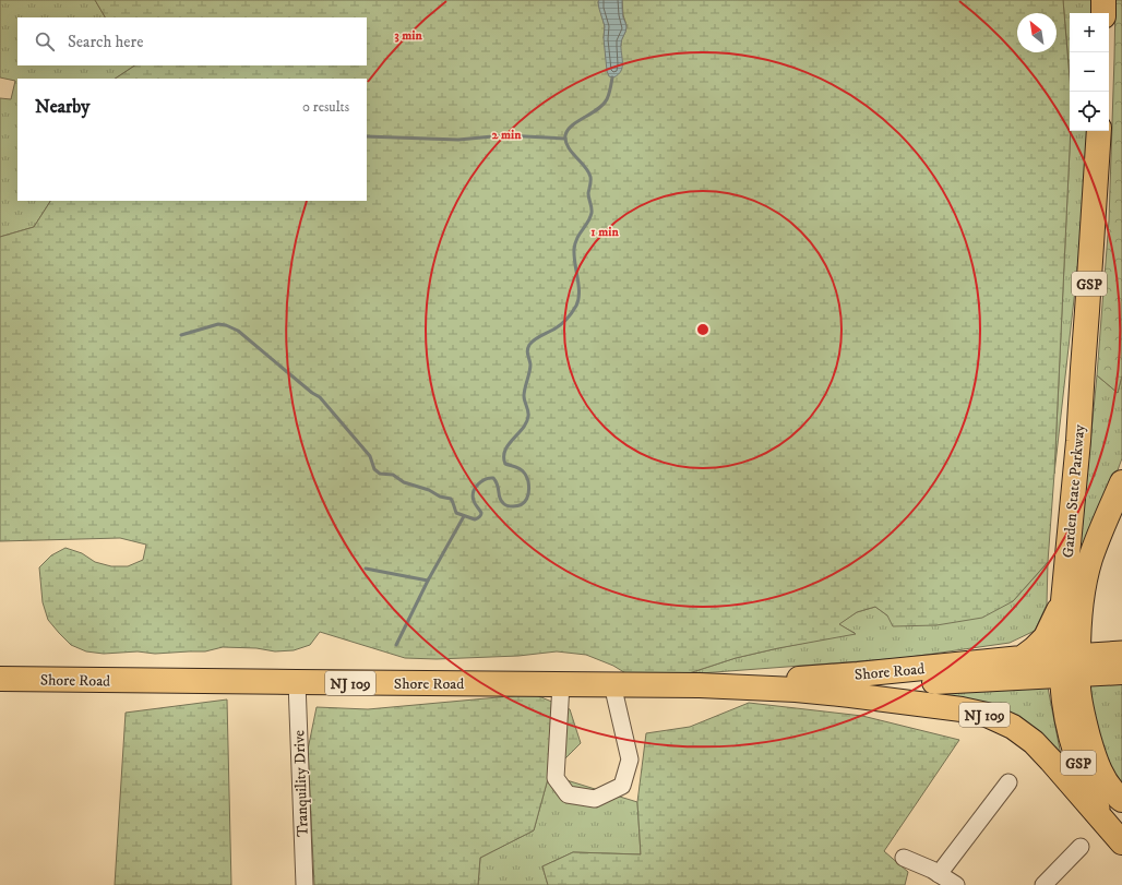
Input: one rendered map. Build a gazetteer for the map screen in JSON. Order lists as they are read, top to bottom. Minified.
{"streets":{"highway":["GSP","Garden State Parkway","Shore Road","NJ 109"],"street":["Tranquility Drive"]},"crossings":[["Garden State Parkway","Shore Road"],["Garden State Parkway","NJ 109"],["Shore Road","NJ 109"],["Shore Road","Tranquility Drive"]],"north":"top left","page":{"map_buttons":["+","−"],"search":"Search here","heading":["Nearby","0 results"]},"rings":["3 min","2 min","1 min"]}
